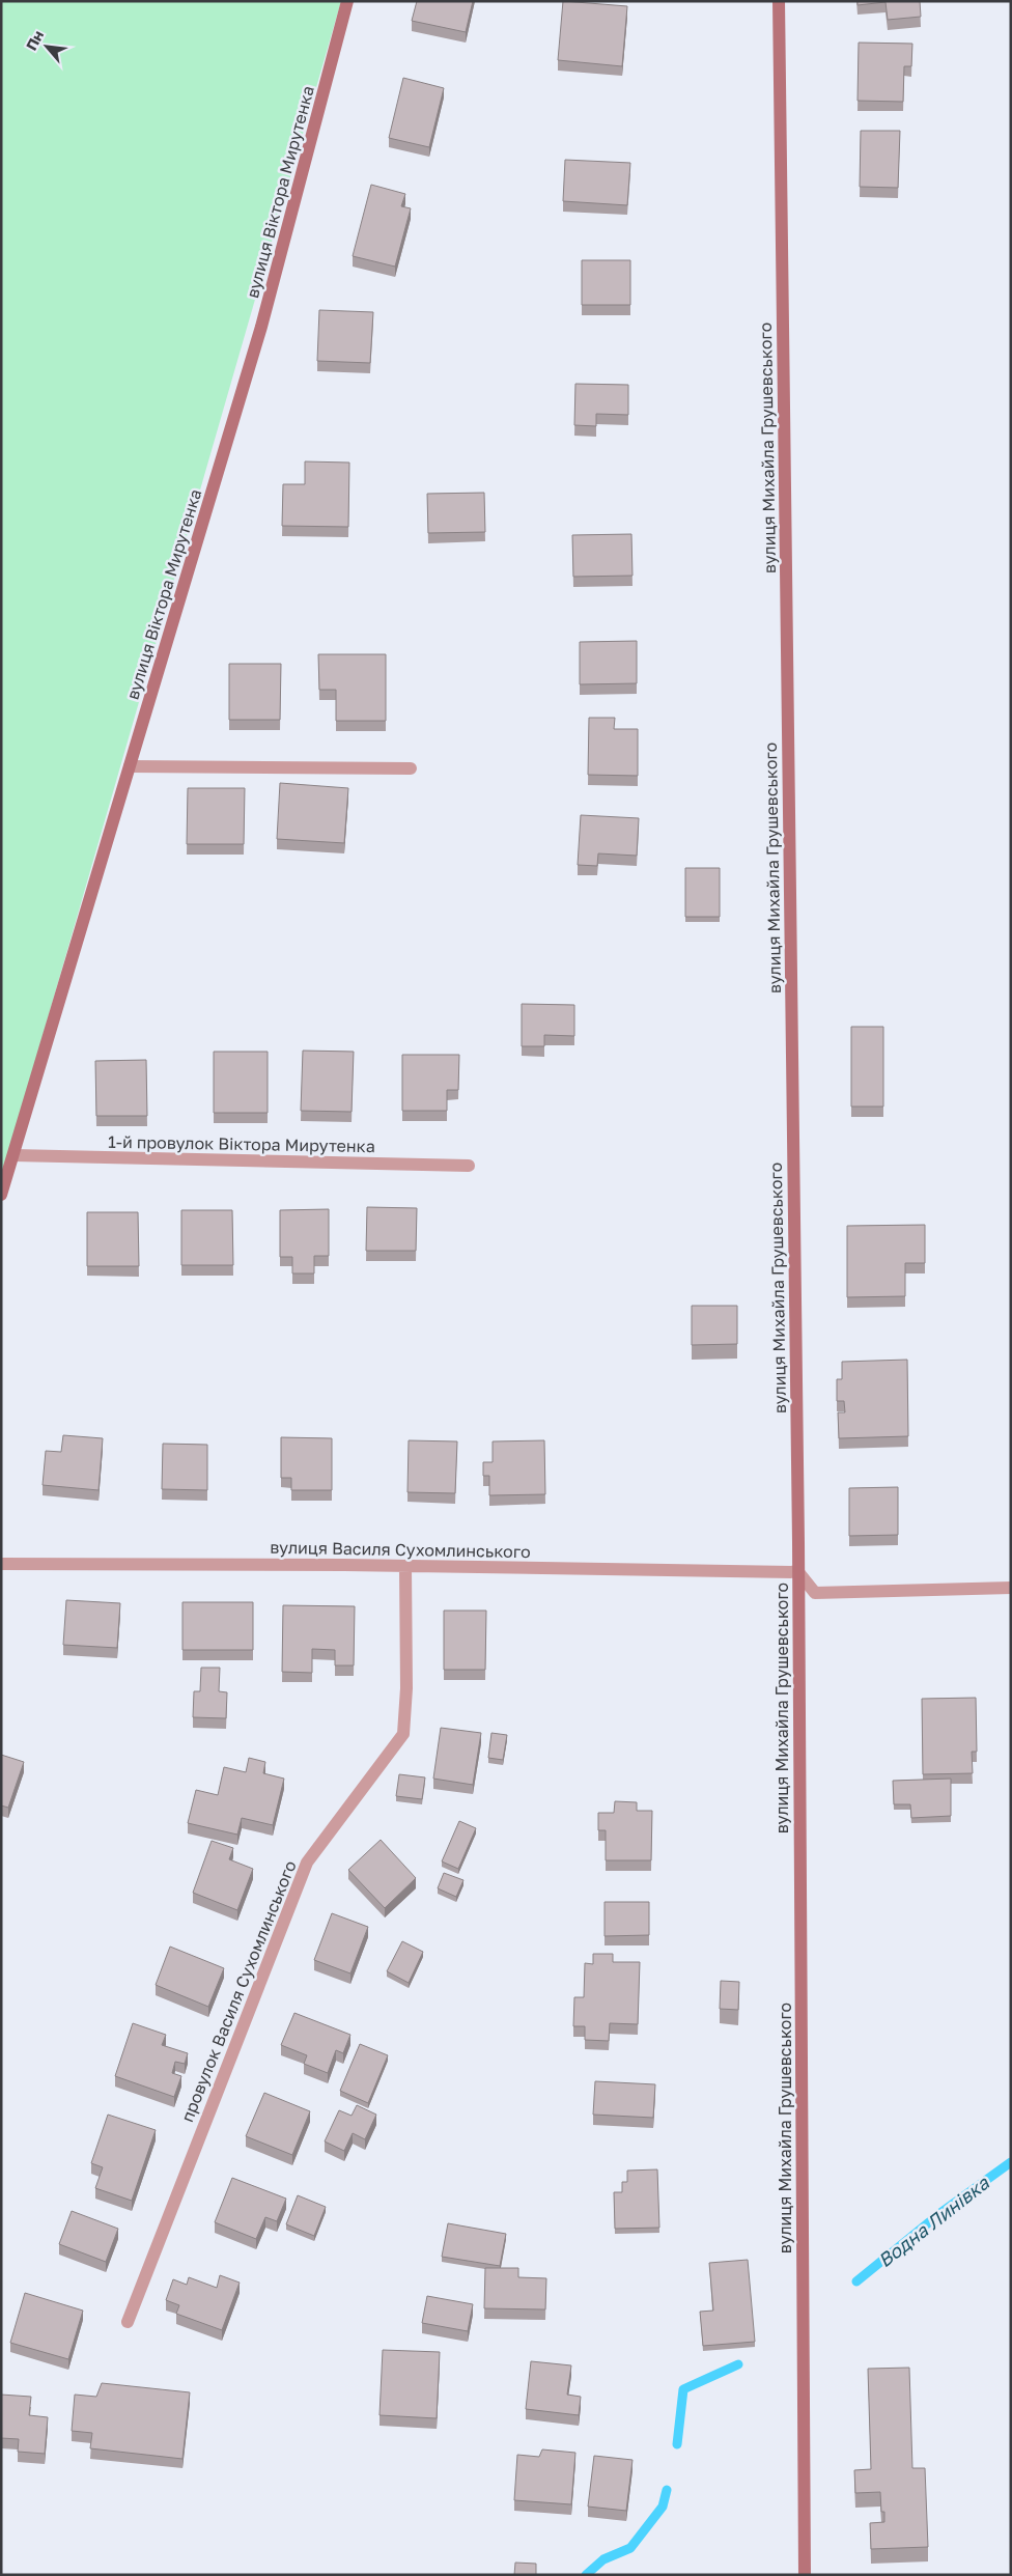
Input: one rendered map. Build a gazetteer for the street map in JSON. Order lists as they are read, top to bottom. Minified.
{"streets":{"street":["вулиця Віктора Мирутенка","вулиця Михайла Грушевського","1-й провулок Віктора Мирутенка","вулиця Василя Сухомлинського","провулок Василя Сухомлинського"]},"crossings":[["вулиця Віктора Мирутенка","1-й провулок Віктора Мирутенка"],["вулиця Михайла Грушевського","вулиця Василя Сухомлинського"],["вулиця Василя Сухомлинського","провулок Василя Сухомлинського"]],"water":["Водна Линівка"],"north":"top left"}
